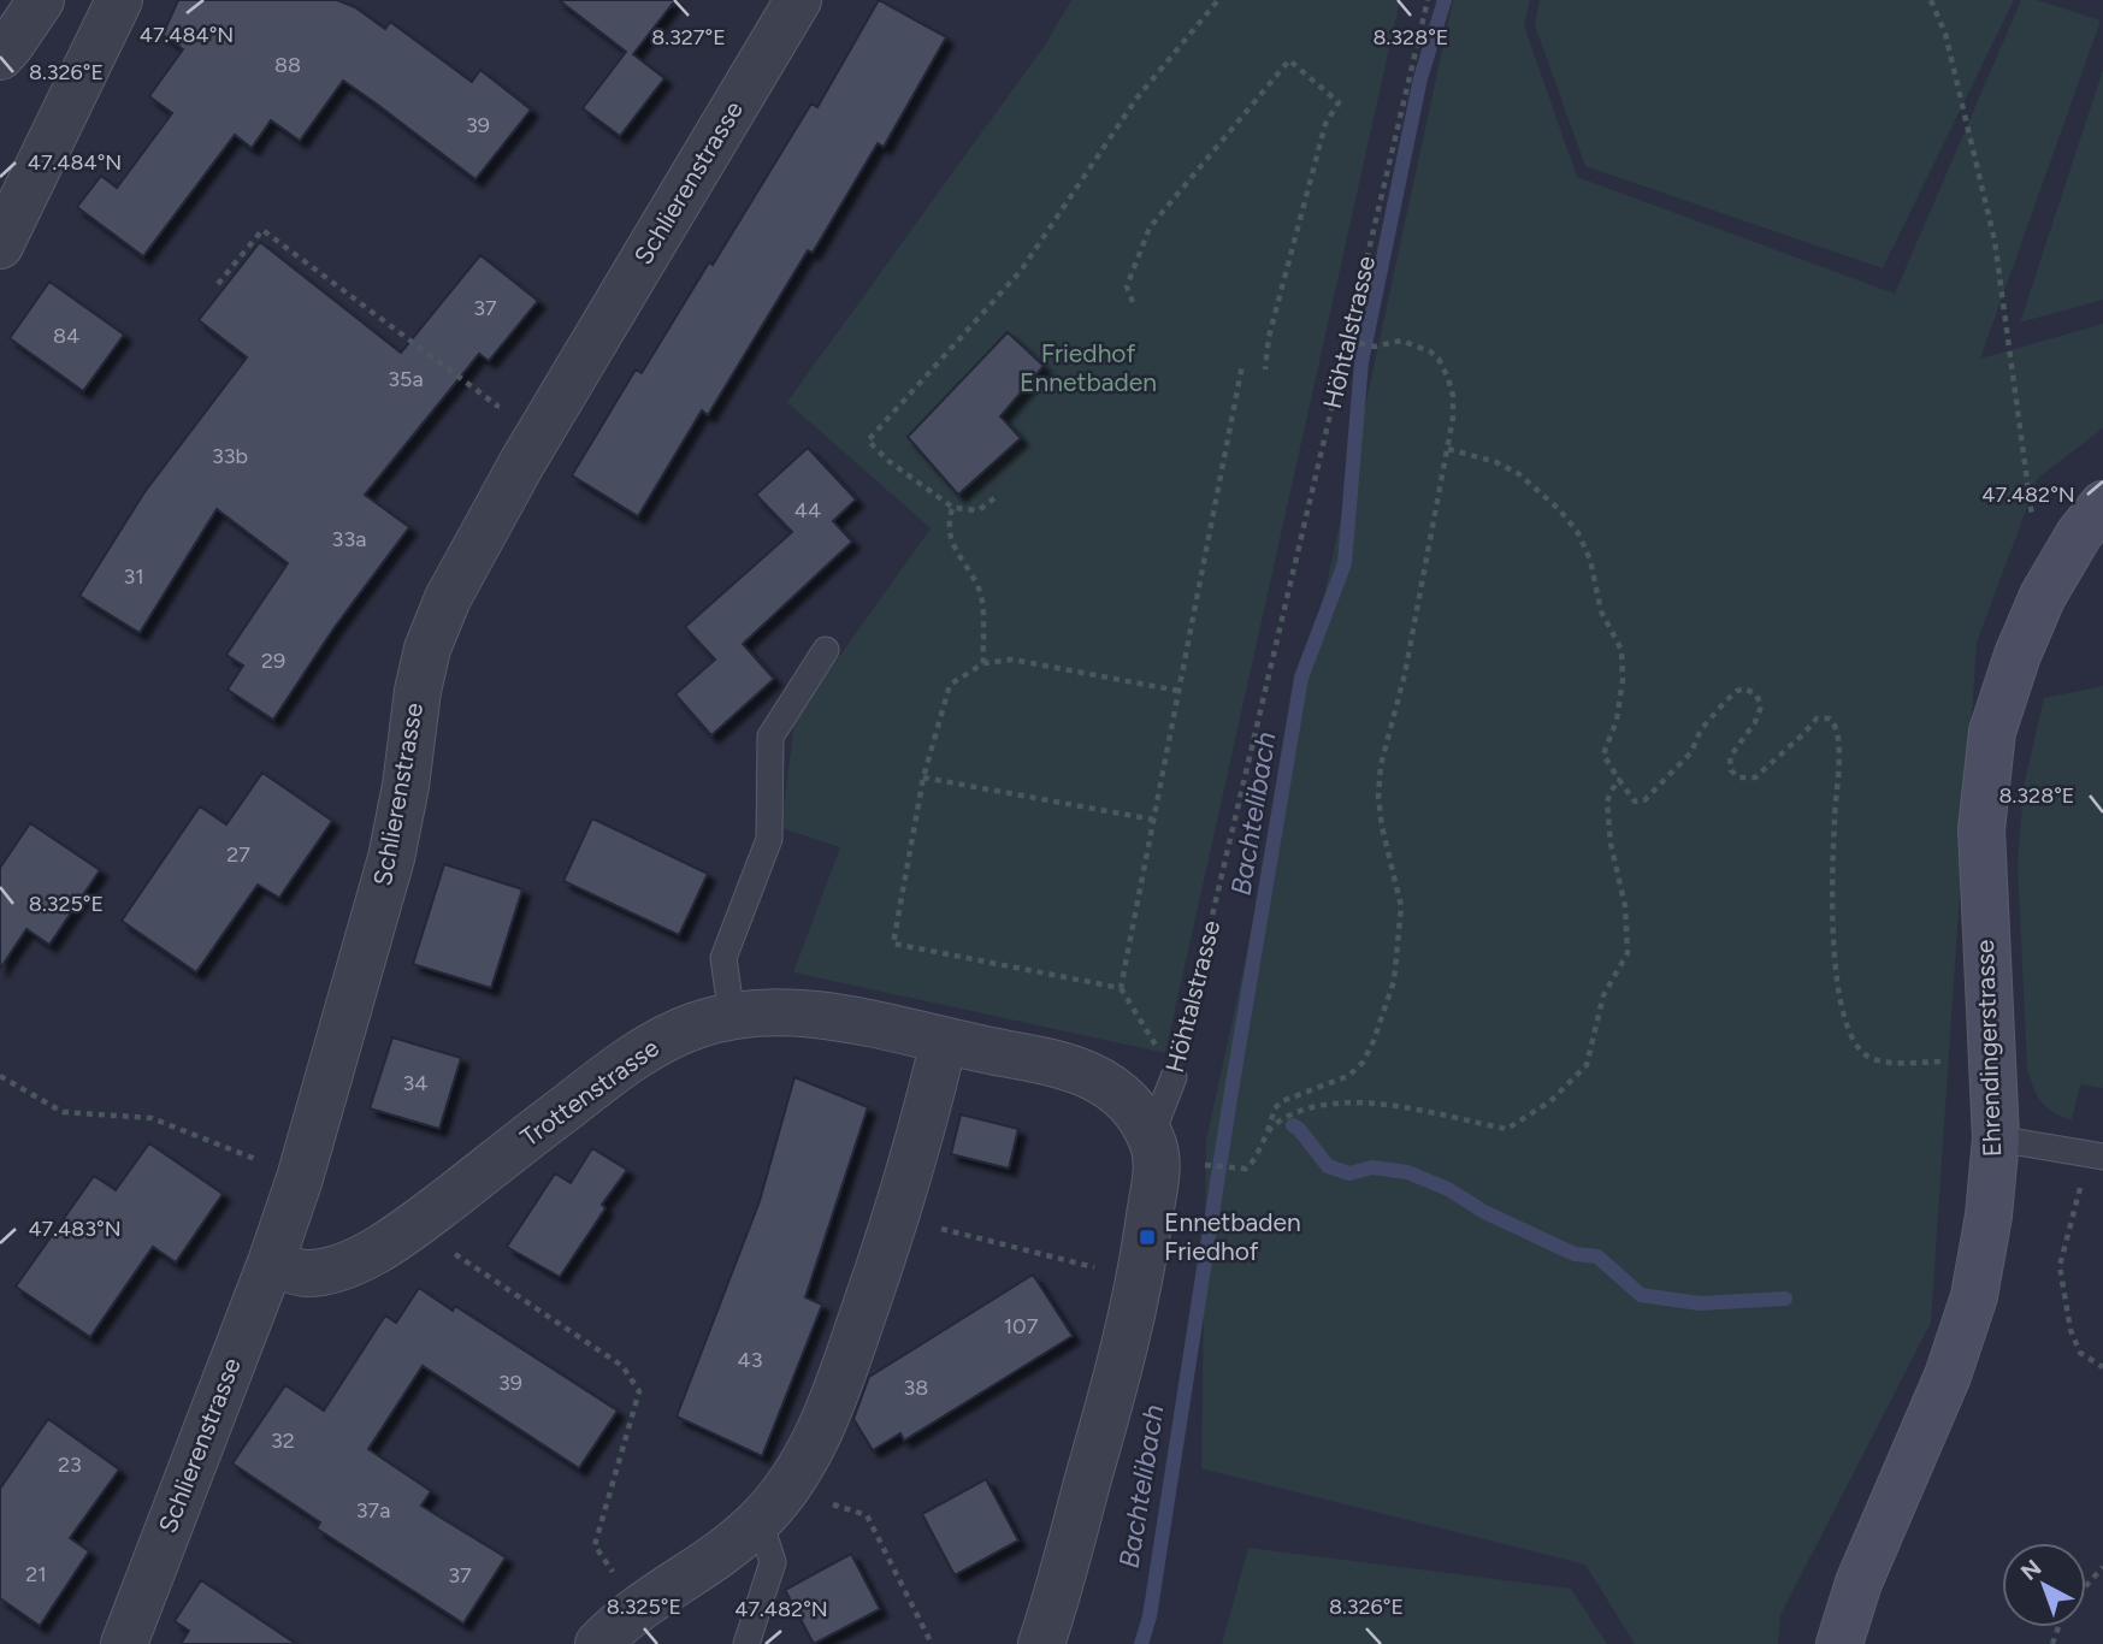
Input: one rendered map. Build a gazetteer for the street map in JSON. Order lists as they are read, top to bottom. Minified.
{"streets":{"main road":["Ehrendingerstrasse"],"street":["Schlierenstrasse","Höhtalstrasse","Trottenstrasse"]},"crossings":[["Schlierenstrasse","Trottenstrasse"],["Höhtalstrasse","Trottenstrasse"]],"water":["Bachtelibach"],"parks":["Friedhof Ennetbaden"],"places":{"transit":["Ennetbaden Friedhof"]},"house_numbers":["88","39","37","84","35a","33b","44","33a","31","29","27","34","107","43","39","38","32","23","37a","21","37"],"north":"top left","coordinates":["47.484°N","8.328°E","8.327°E","8.326°E","47.482°N","8.325°E","47.483°N"]}
